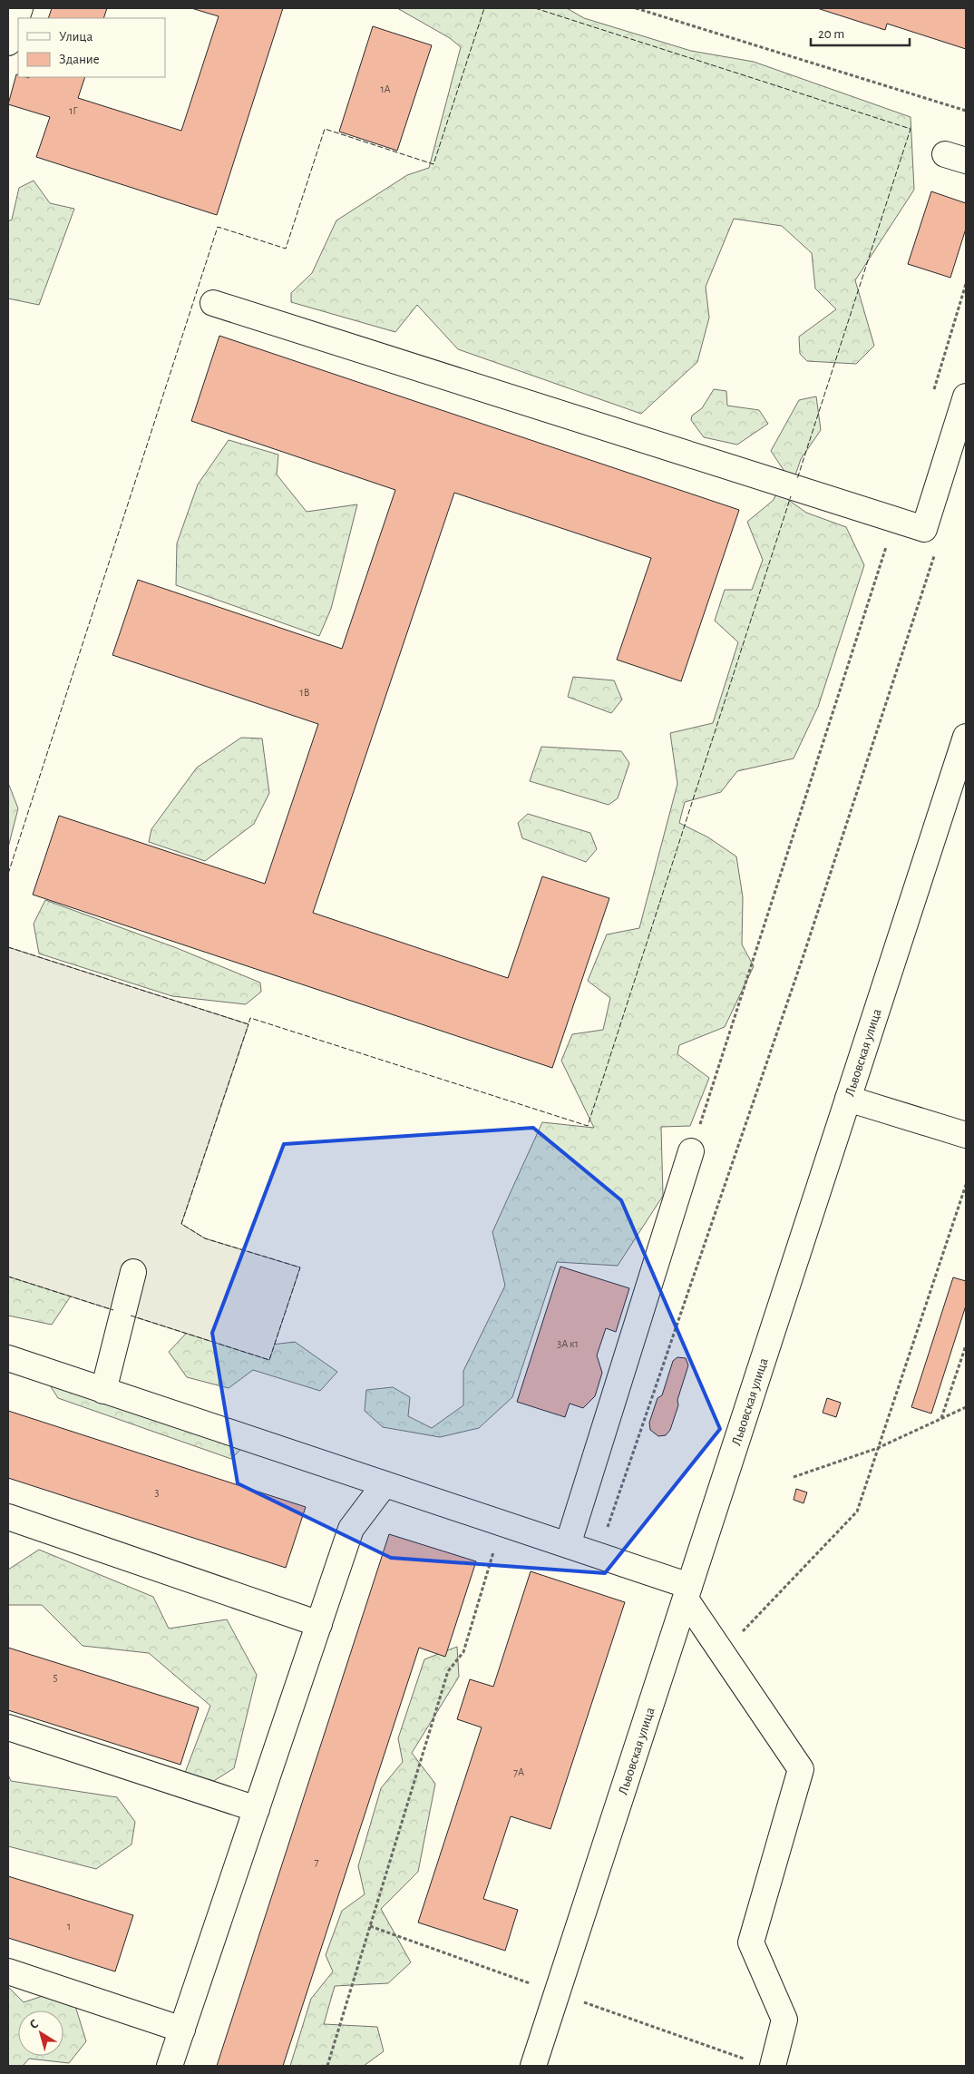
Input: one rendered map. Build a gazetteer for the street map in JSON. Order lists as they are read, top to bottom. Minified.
{"streets":{"main road":["Львовская улица"]},"house_numbers":["1А","1Г","1В","3А к1","3","5","7А","7","1"],"legend":["Улица","Здание"],"scale_bar":"20 m","north":"top left"}
